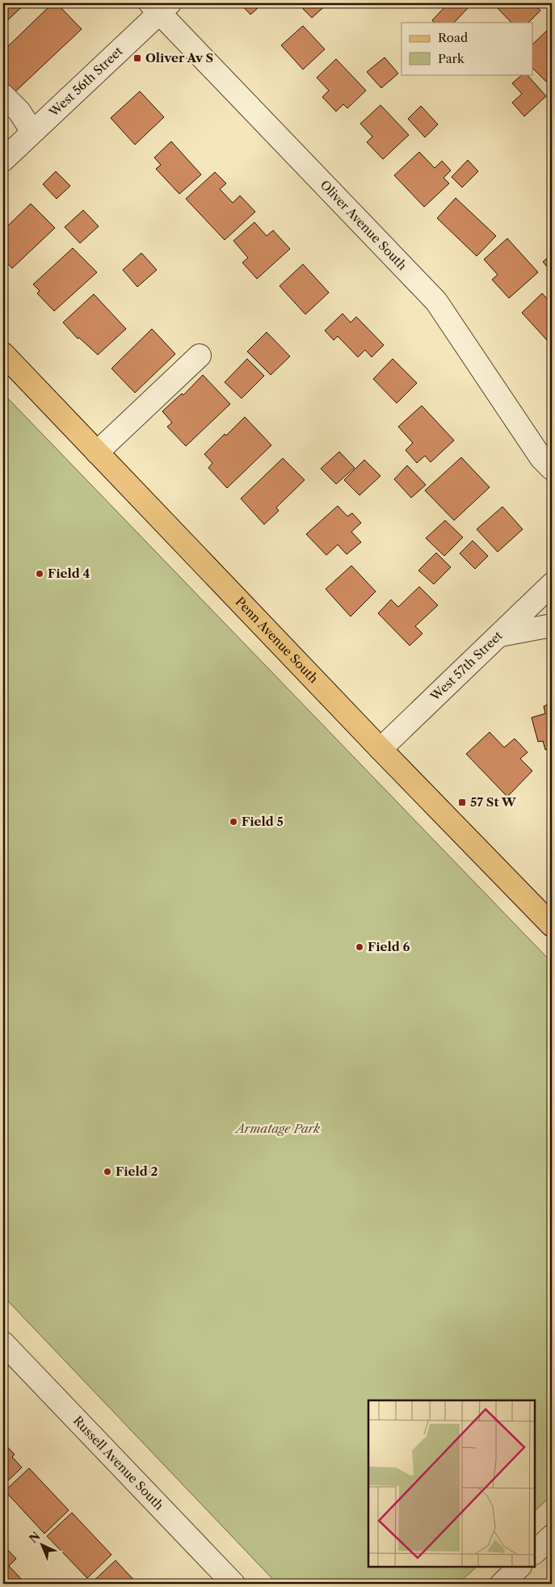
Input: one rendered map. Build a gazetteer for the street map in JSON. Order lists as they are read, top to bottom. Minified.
{"streets":{"main road":["Penn Avenue South"],"street":["West 56th Street","Oliver Avenue South","West 57th Street","Russell Avenue South"]},"crossings":[["West 56th Street","Oliver Avenue South"],["Penn Avenue South","West 57th Street"]],"parks":["Armatage Park"],"places":{"transit":["Oliver Av S","57 St W"],"other":["Field 4","Field 5","Field 6","Field 2"]},"legend":["Road","Park"],"north":"top left"}
